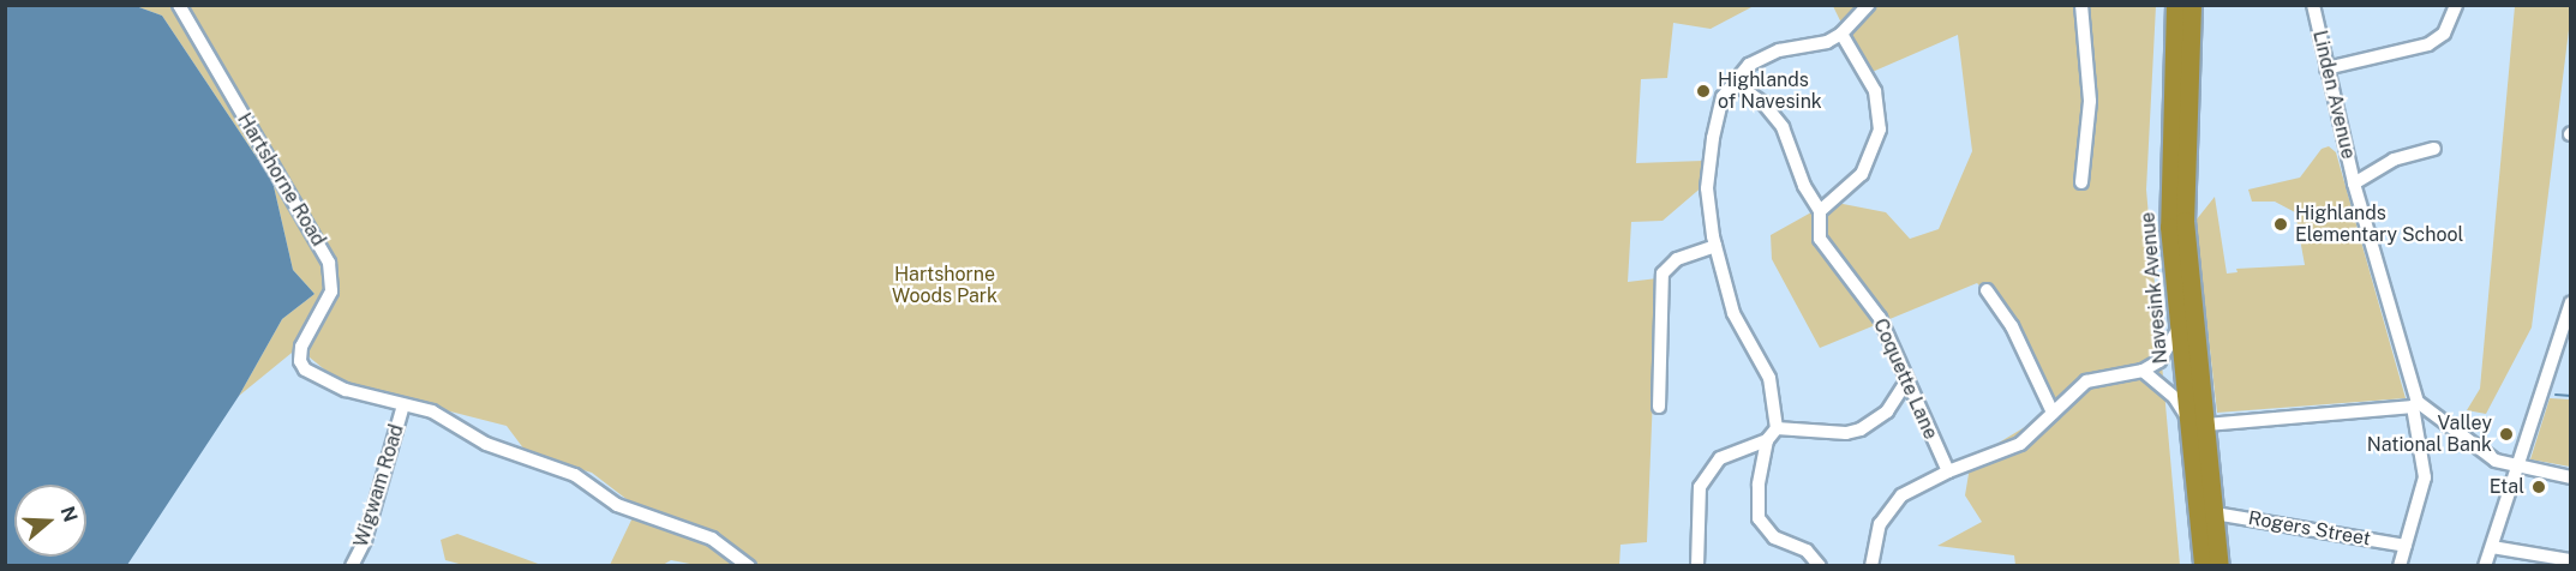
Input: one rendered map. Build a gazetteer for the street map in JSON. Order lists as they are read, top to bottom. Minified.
{"streets":{"highway":["Navesink Avenue"],"street":["Linden Avenue","Hartshorne Road","Coquette Lane","Wigwam Road","Rogers Street"]},"crossings":[["Linden Avenue","Rogers Street"],["Hartshorne Road","Wigwam Road"],["Navesink Avenue","Rogers Street"]],"parks":["Hartshorne Woods Park"],"places":["Highlands of Navesink","Highlands Elementary School","Valley National Bank","Etal"],"north":"right"}
